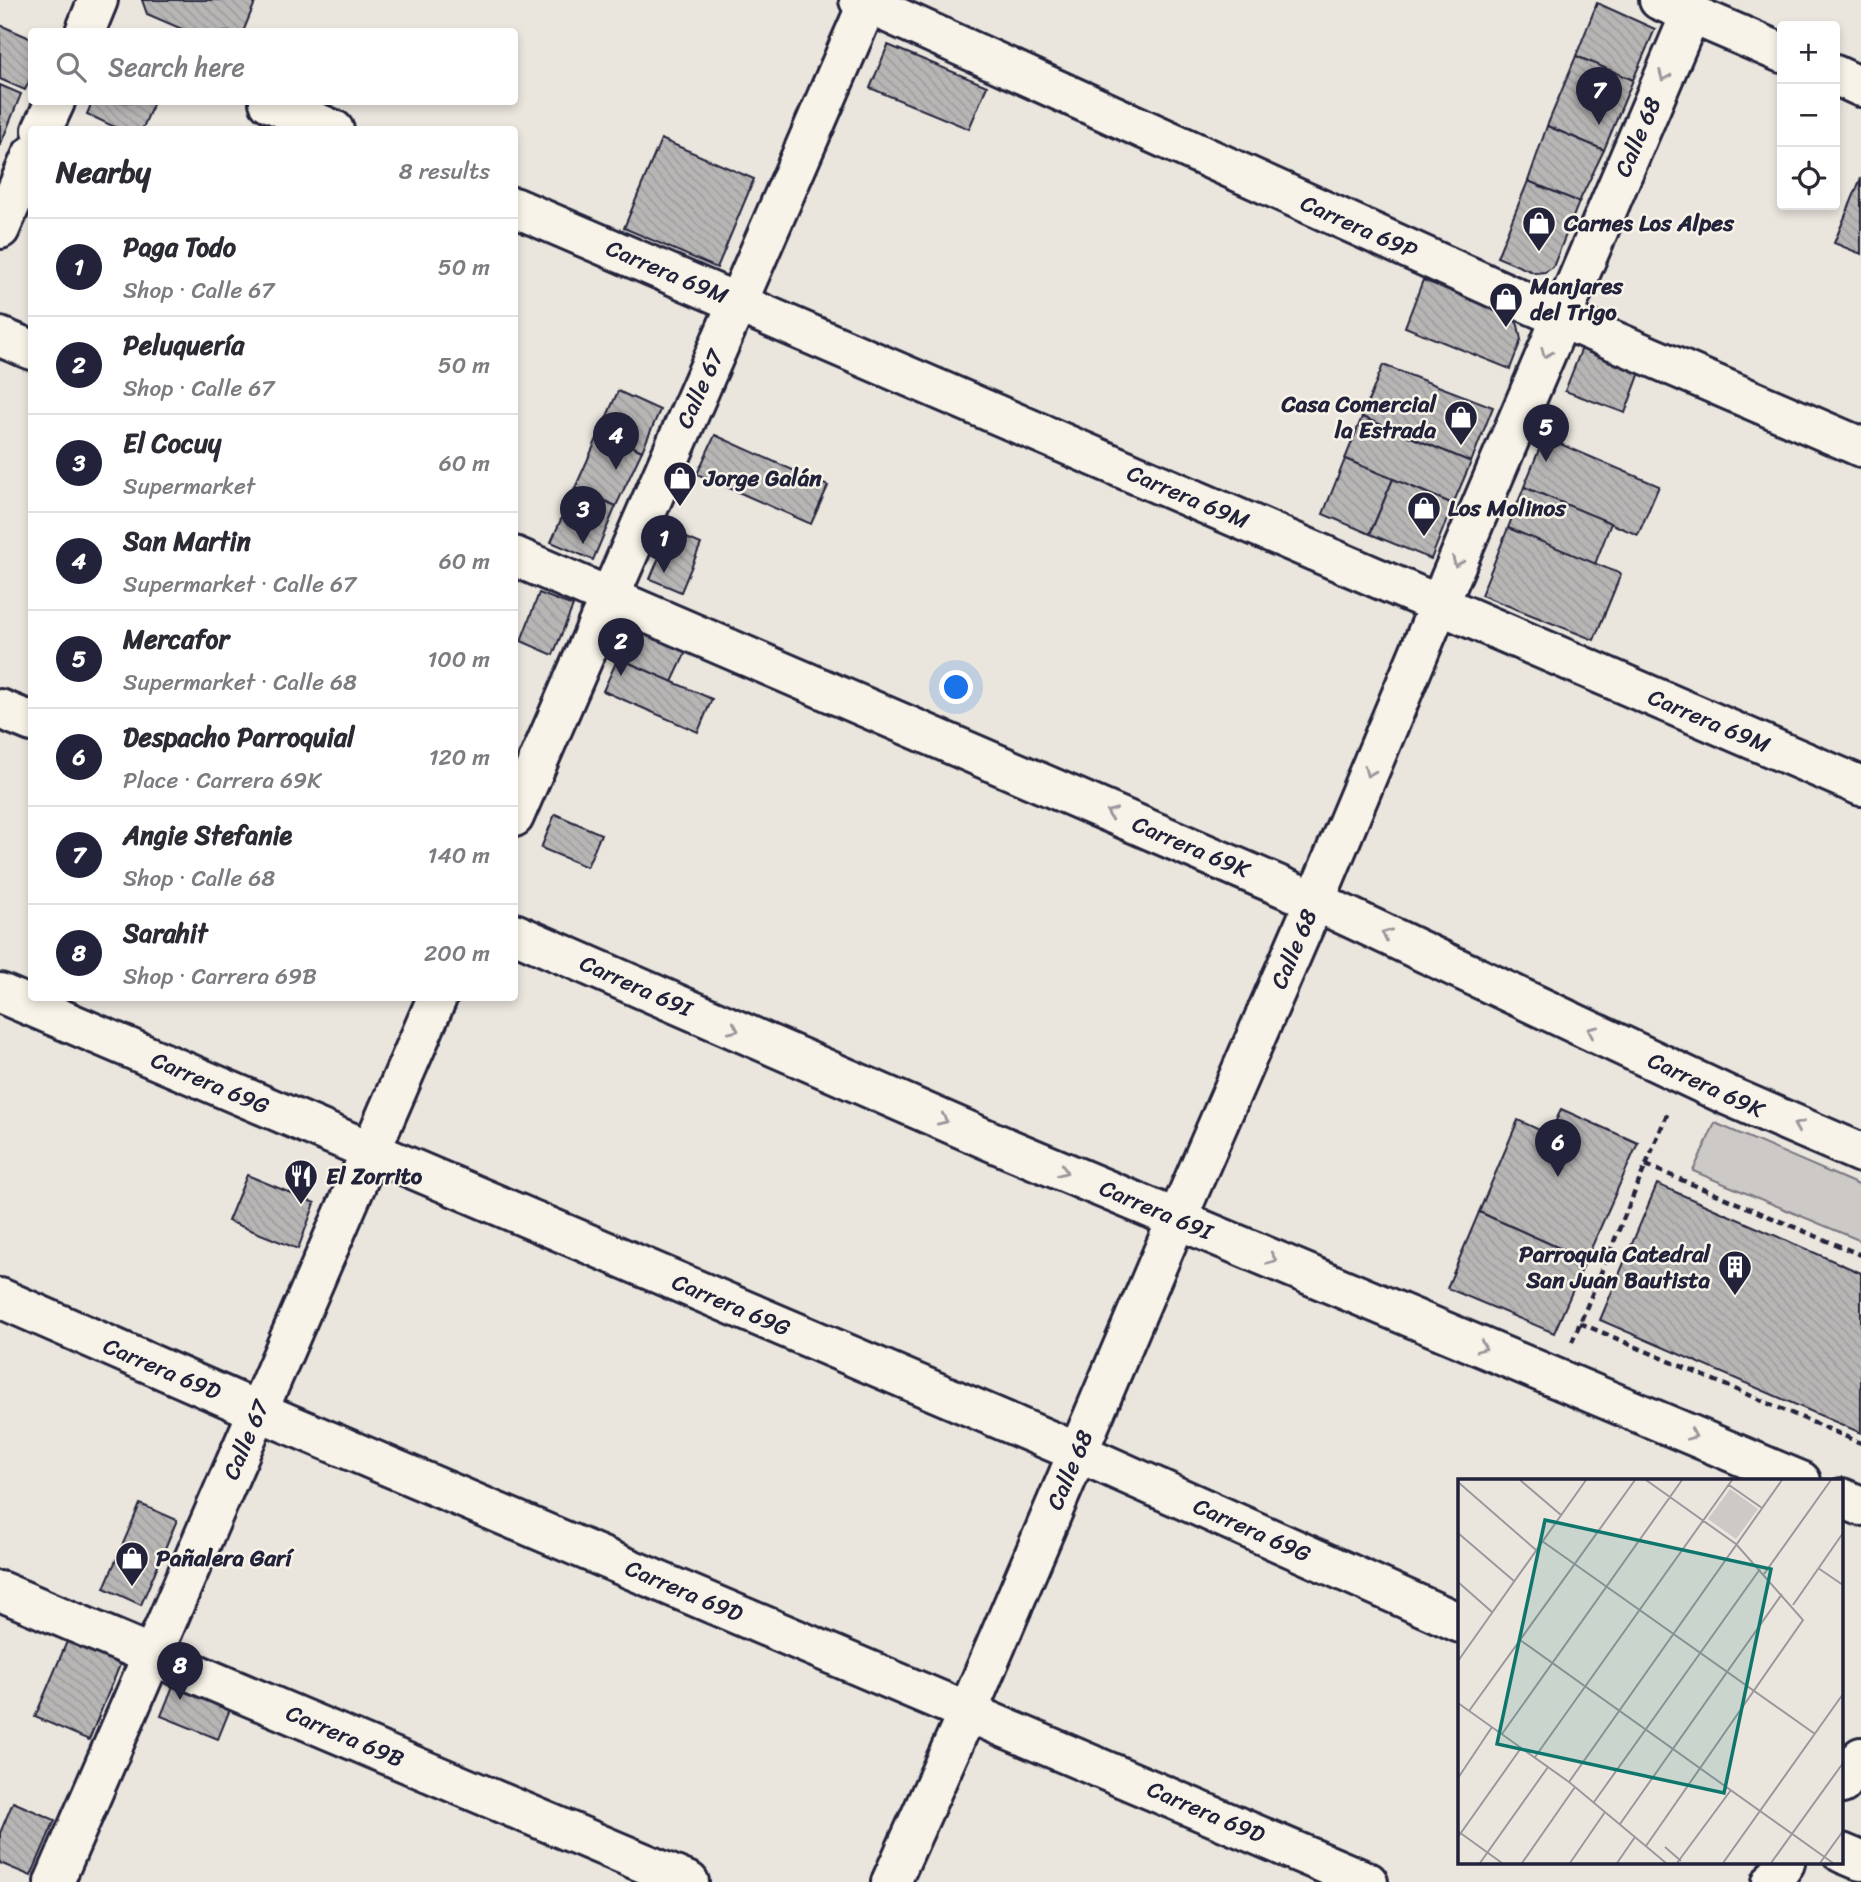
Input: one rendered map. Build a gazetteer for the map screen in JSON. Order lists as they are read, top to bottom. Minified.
{"streets":{"street":["Calle 68","Carrera 69P","Carrera 69M","Calle 67","Carrera 69K","Carrera 69I","Carrera 69G","Carrera 69D","Carrera 69B"]},"crossings":[["Calle 68","Carrera 69P"],["Calle 68","Carrera 69M"],["Calle 68","Carrera 69K"],["Calle 68","Carrera 69I"],["Calle 68","Carrera 69G"],["Calle 68","Carrera 69D"],["Carrera 69P","Calle 67"],["Carrera 69M","Calle 67"],["Calle 67","Carrera 69K"],["Calle 67","Carrera 69G"],["Calle 67","Carrera 69D"],["Calle 67","Carrera 69B"]],"one_way":["Calle 68","Carrera 69K","Carrera 69I"],"places":{"shop":["Carnes Los Alpes","Manjares del Trigo","Casa Comercial la Estrada","Jorge Galán","Los Molinos","Pañalera Garí"],"restaurant":["El Zorrito"],"building":["Parroquia Catedral San Juan Bautista"]},"page":{"map_buttons":["+","−"],"search":"Search here","pins":["7","5","4","3","1","2","6","8"],"heading":["Nearby","8 results"],"list":[{"mark":"1","name":"Paga Todo","note":"Shop · Calle 67","value":"50 m"},{"mark":"2","name":"Peluquería","note":"Shop · Calle 67","value":"50 m"},{"mark":"3","name":"El Cocuy","note":"Supermarket","value":"60 m"},{"mark":"4","name":"San Martin","note":"Supermarket · Calle 67","value":"60 m"},{"mark":"5","name":"Mercafor","note":"Supermarket · Calle 68","value":"100 m"},{"mark":"6","name":"Despacho Parroquial","note":"Place · Carrera 69K","value":"120 m"},{"mark":"7","name":"Angie Stefanie","note":"Shop · Calle 68","value":"140 m"},{"mark":"8","name":"Sarahit","note":"Shop · Carrera 69B","value":"200 m"}]}}
